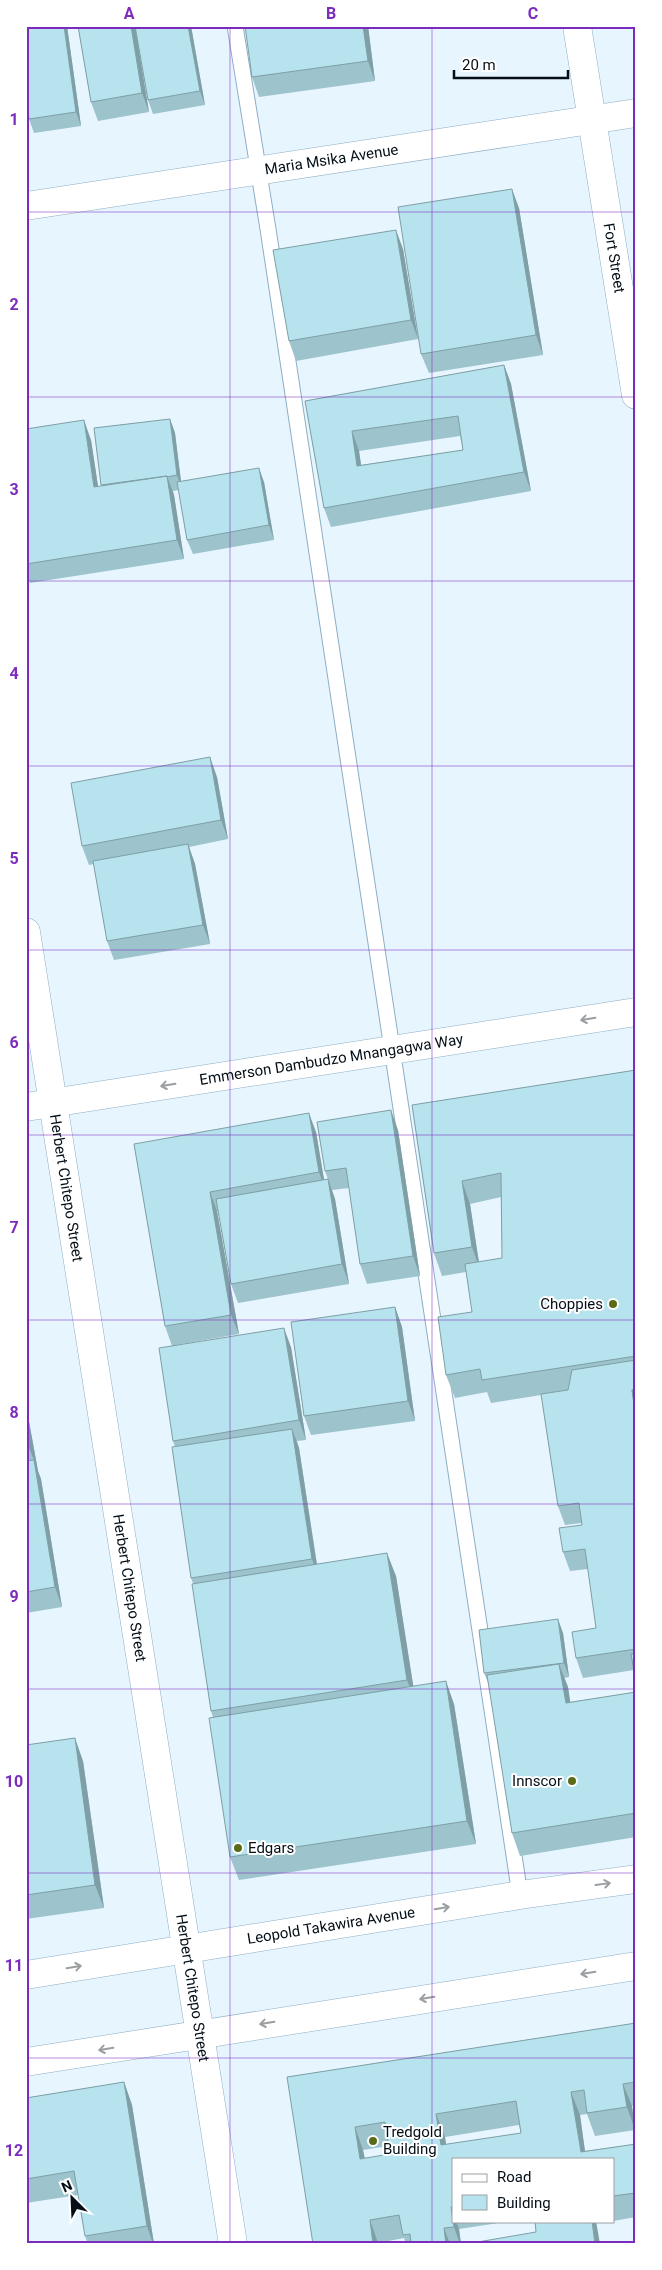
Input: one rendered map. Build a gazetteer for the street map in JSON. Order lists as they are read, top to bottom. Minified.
{"streets":{"street":["Maria Msika Avenue","Fort Street","Emmerson Dambudzo Mnangagwa Way","Herbert Chitepo Street","Leopold Takawira Avenue"]},"crossings":[["Maria Msika Avenue","Fort Street"],["Emmerson Dambudzo Mnangagwa Way","Herbert Chitepo Street"],["Herbert Chitepo Street","Leopold Takawira Avenue"]],"one_way":["Emmerson Dambudzo Mnangagwa Way"],"places":["Choppies","Innscor","Edgars","Tredgold Building"],"legend":["Road","Building"],"scale_bar":"20 m","north":"top left","grid":{"columns":["A","B","C"],"rows":["1","2","3","4","5","6","7","8","9","10","11","12"]}}
